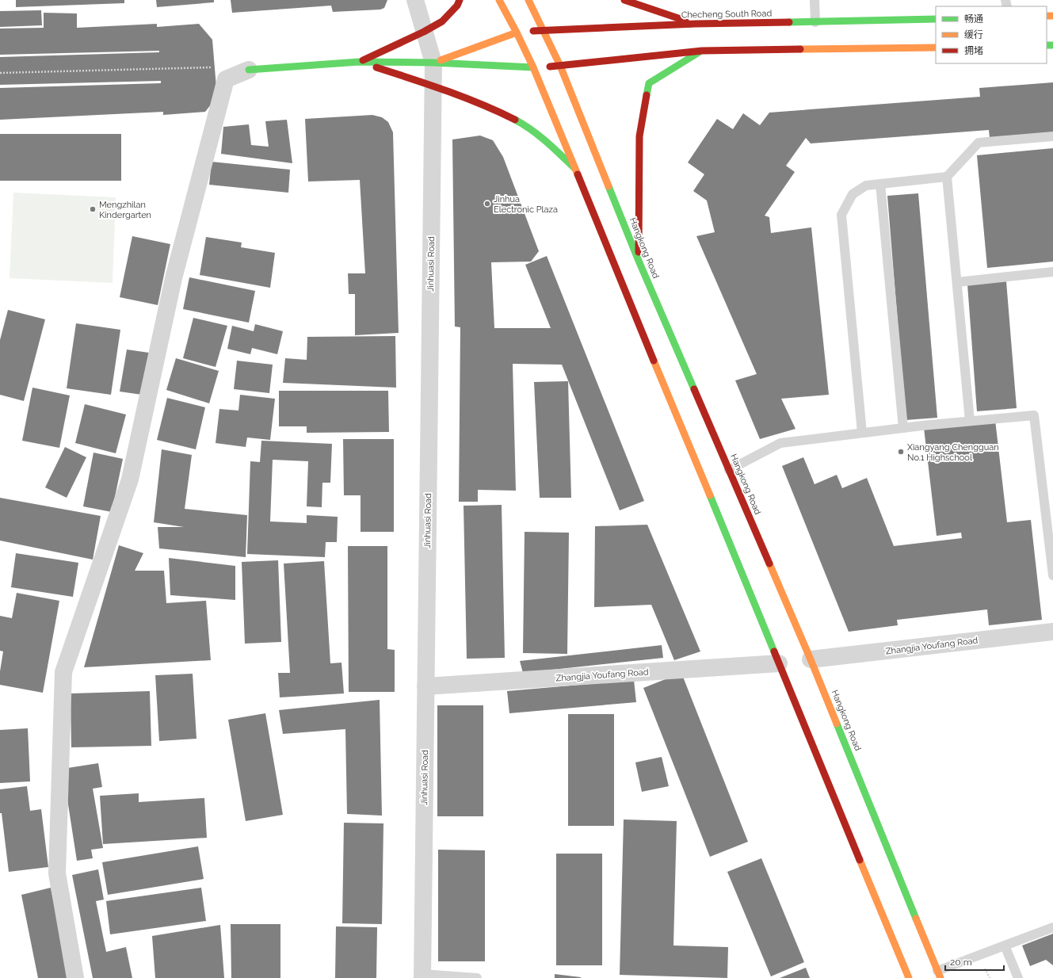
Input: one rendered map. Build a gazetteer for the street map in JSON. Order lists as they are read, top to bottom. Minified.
{"streets":{"main road":["Checheng South Road","Hangkong Road"],"street":["Jinhuasi Road","Zhangjia Youfang Road"]},"crossings":[["Checheng South Road","Hangkong Road"],["Checheng South Road","Jinhuasi Road"],["Hangkong Road","Zhangjia Youfang Road"],["Jinhuasi Road","Zhangjia Youfang Road"]],"places":["Jinhua Electronic Plaza","Mengzhilan Kindergarten","Xiangyang Chengguan No.1 Highschool"],"legend":["畅通","缓行","拥堵"],"scale_bar":"20 m"}
